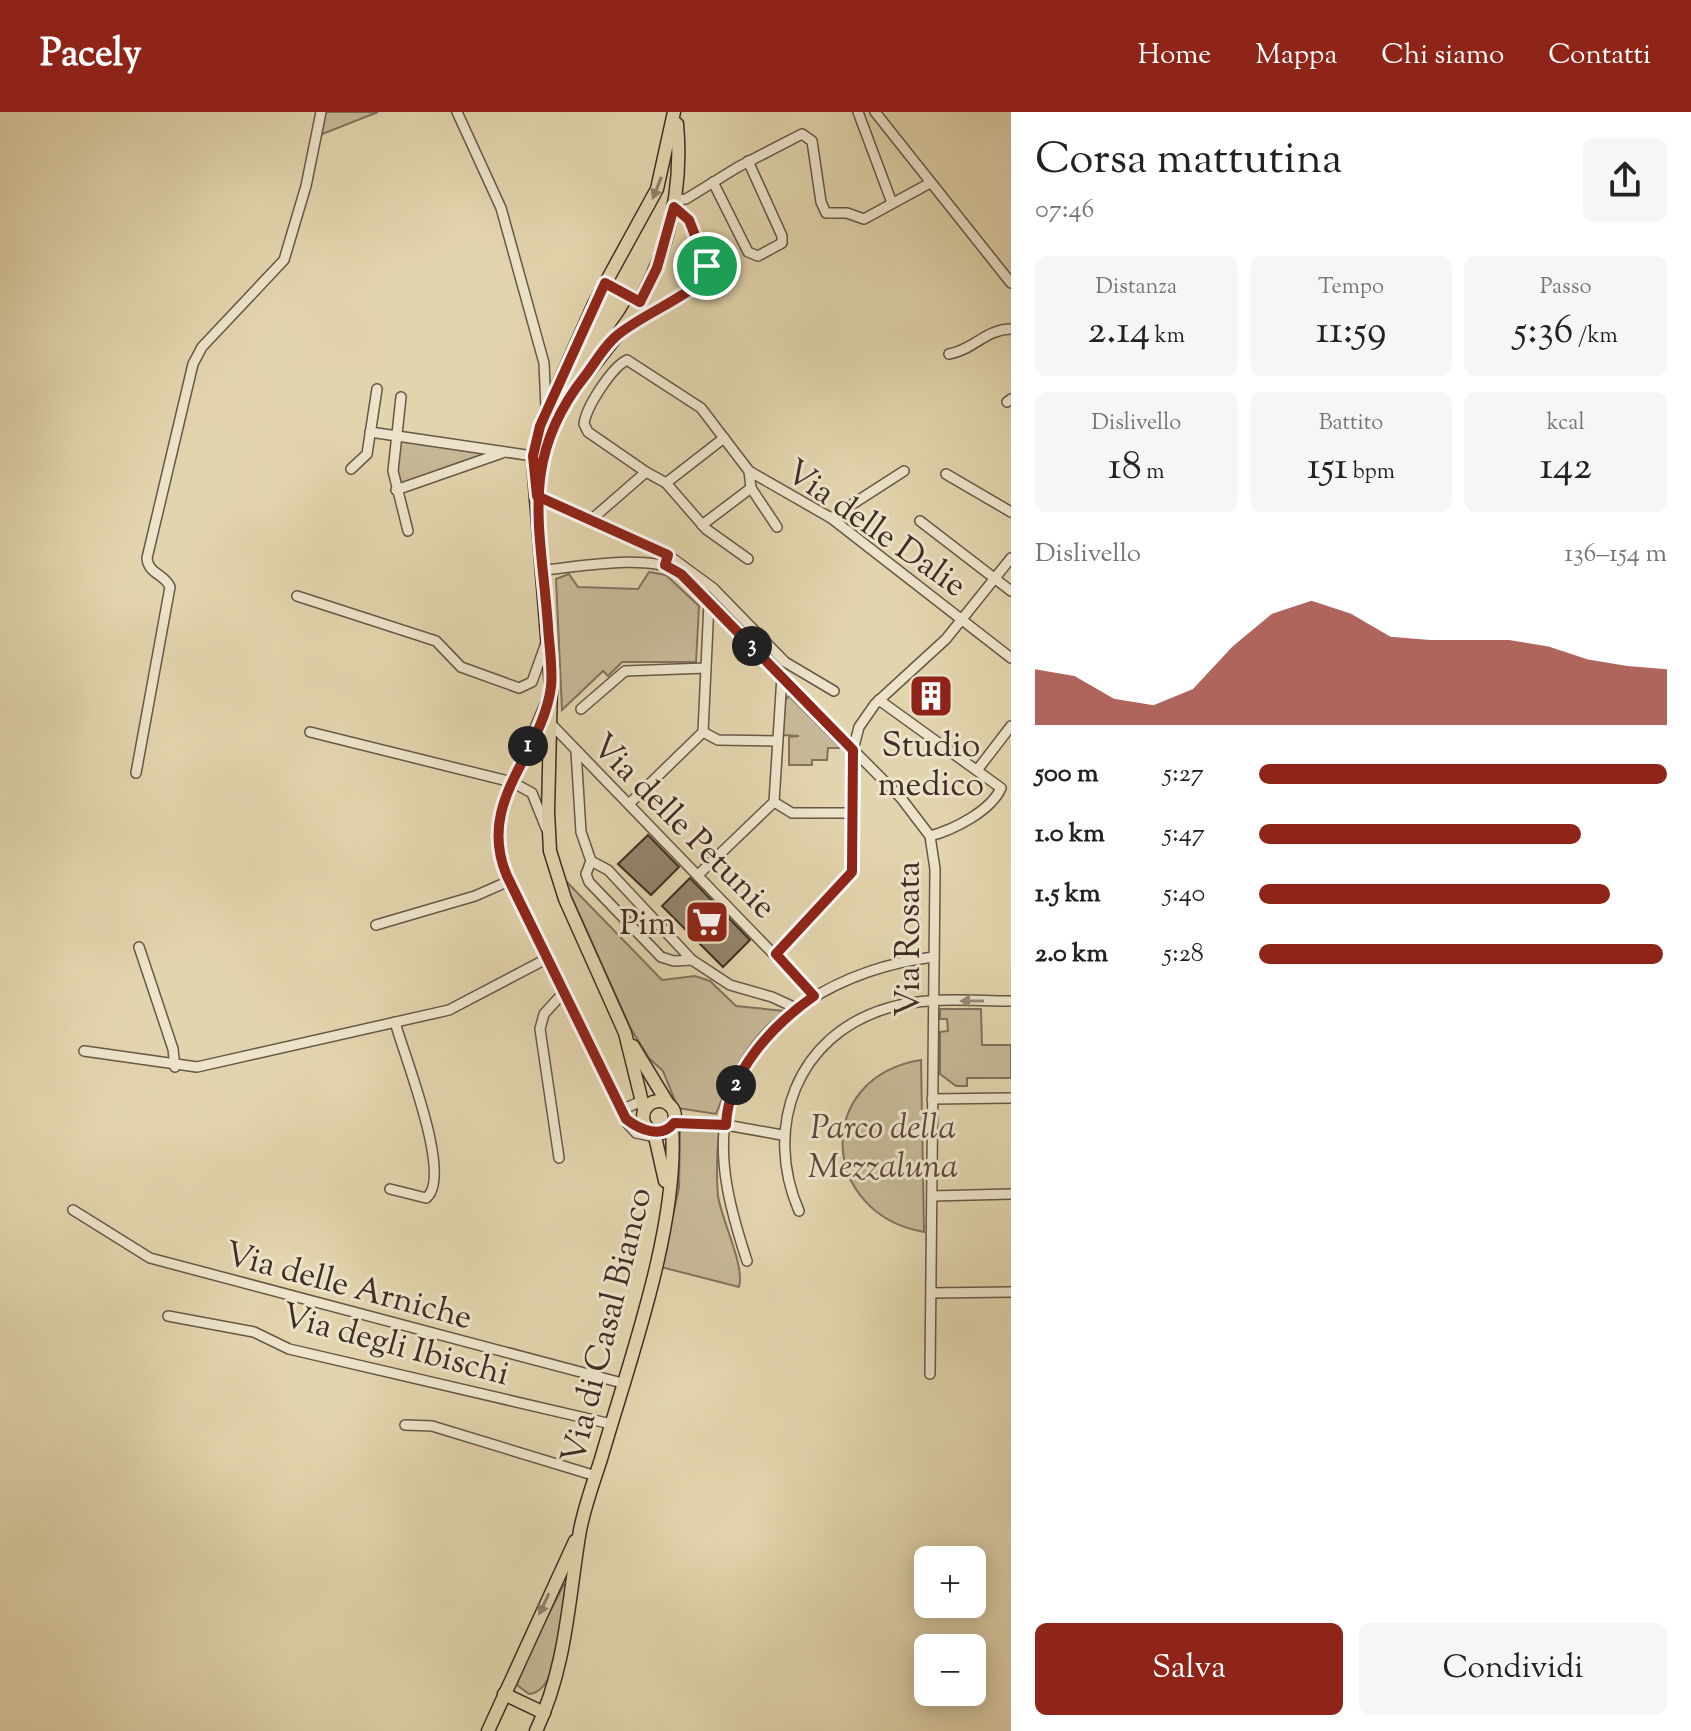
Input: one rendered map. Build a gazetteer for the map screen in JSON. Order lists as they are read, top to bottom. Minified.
{"streets":{"main road":["Via di Casal Bianco"],"street":["Via delle Dalie","Via delle Petunie","Via Rosata","Via delle Arniche","Via degli Ibischi"]},"crossings":[["Via delle Arniche","Via di Casal Bianco"],["Via di Casal Bianco","Via degli Ibischi"]],"parks":["Parco della Mezzaluna"],"places":{"building":["Studio medico"],"supermarket":["Pim"]},"page":{"header":"Pacely","nav":["Home","Mappa","Chi siamo","Contatti"],"heading":["Corsa mattutina","07:46"],"stats":[["Distanza","2.14 km"],["Tempo","11:59"],["Passo","5:36 /km"],["Dislivello","18 m"],["Battito","151 bpm"],["kcal","142"]],"chart":["Dislivello","136–154 m"],"pins":["3","1","2"],"list":[{"name":"500 m","note":"5:27"},{"name":"1.0 km","note":"5:47"},{"name":"1.5 km","note":"5:40"},{"name":"2.0 km","note":"5:28"}],"map_buttons":["+","−"],"buttons":["Salva","Condividi"]}}
